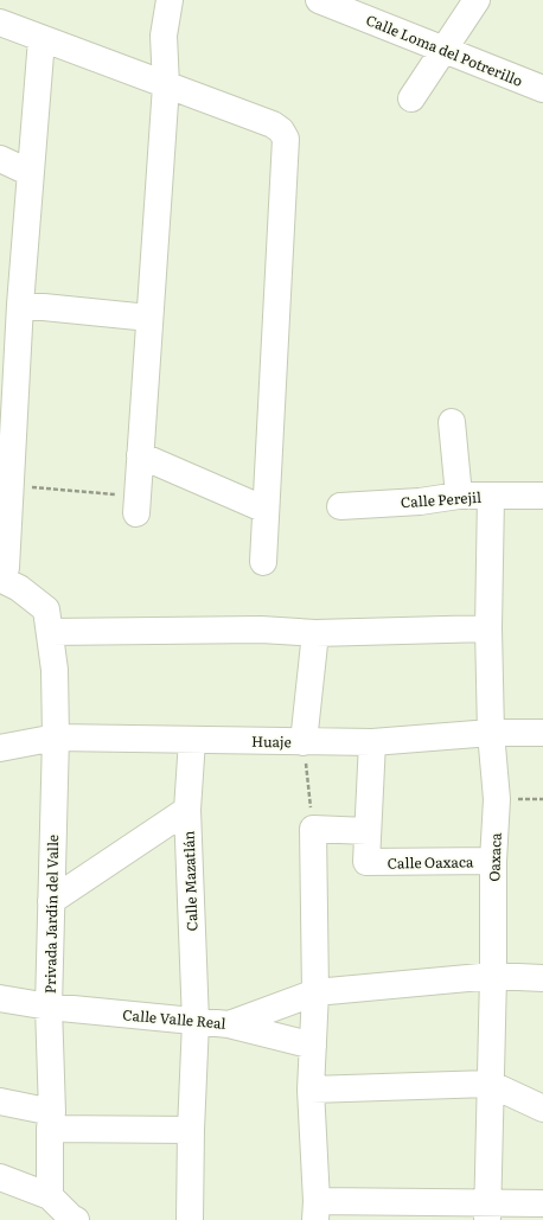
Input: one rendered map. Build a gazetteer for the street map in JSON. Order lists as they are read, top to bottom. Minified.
{"streets":{"street":["Calle Loma del Potrerillo","Calle Perejil","Huaje","Oaxaca","Calle Oaxaca","Calle Mazatlán","Privada Jardín del Valle","Calle Valle Real"]},"crossings":[["Calle Perejil","Oaxaca"],["Huaje","Oaxaca"],["Huaje","Calle Mazatlán"],["Huaje","Privada Jardín del Valle"],["Oaxaca","Calle Oaxaca"],["Oaxaca","Calle Valle Real"],["Calle Mazatlán","Calle Valle Real"],["Privada Jardín del Valle","Calle Valle Real"]]}
